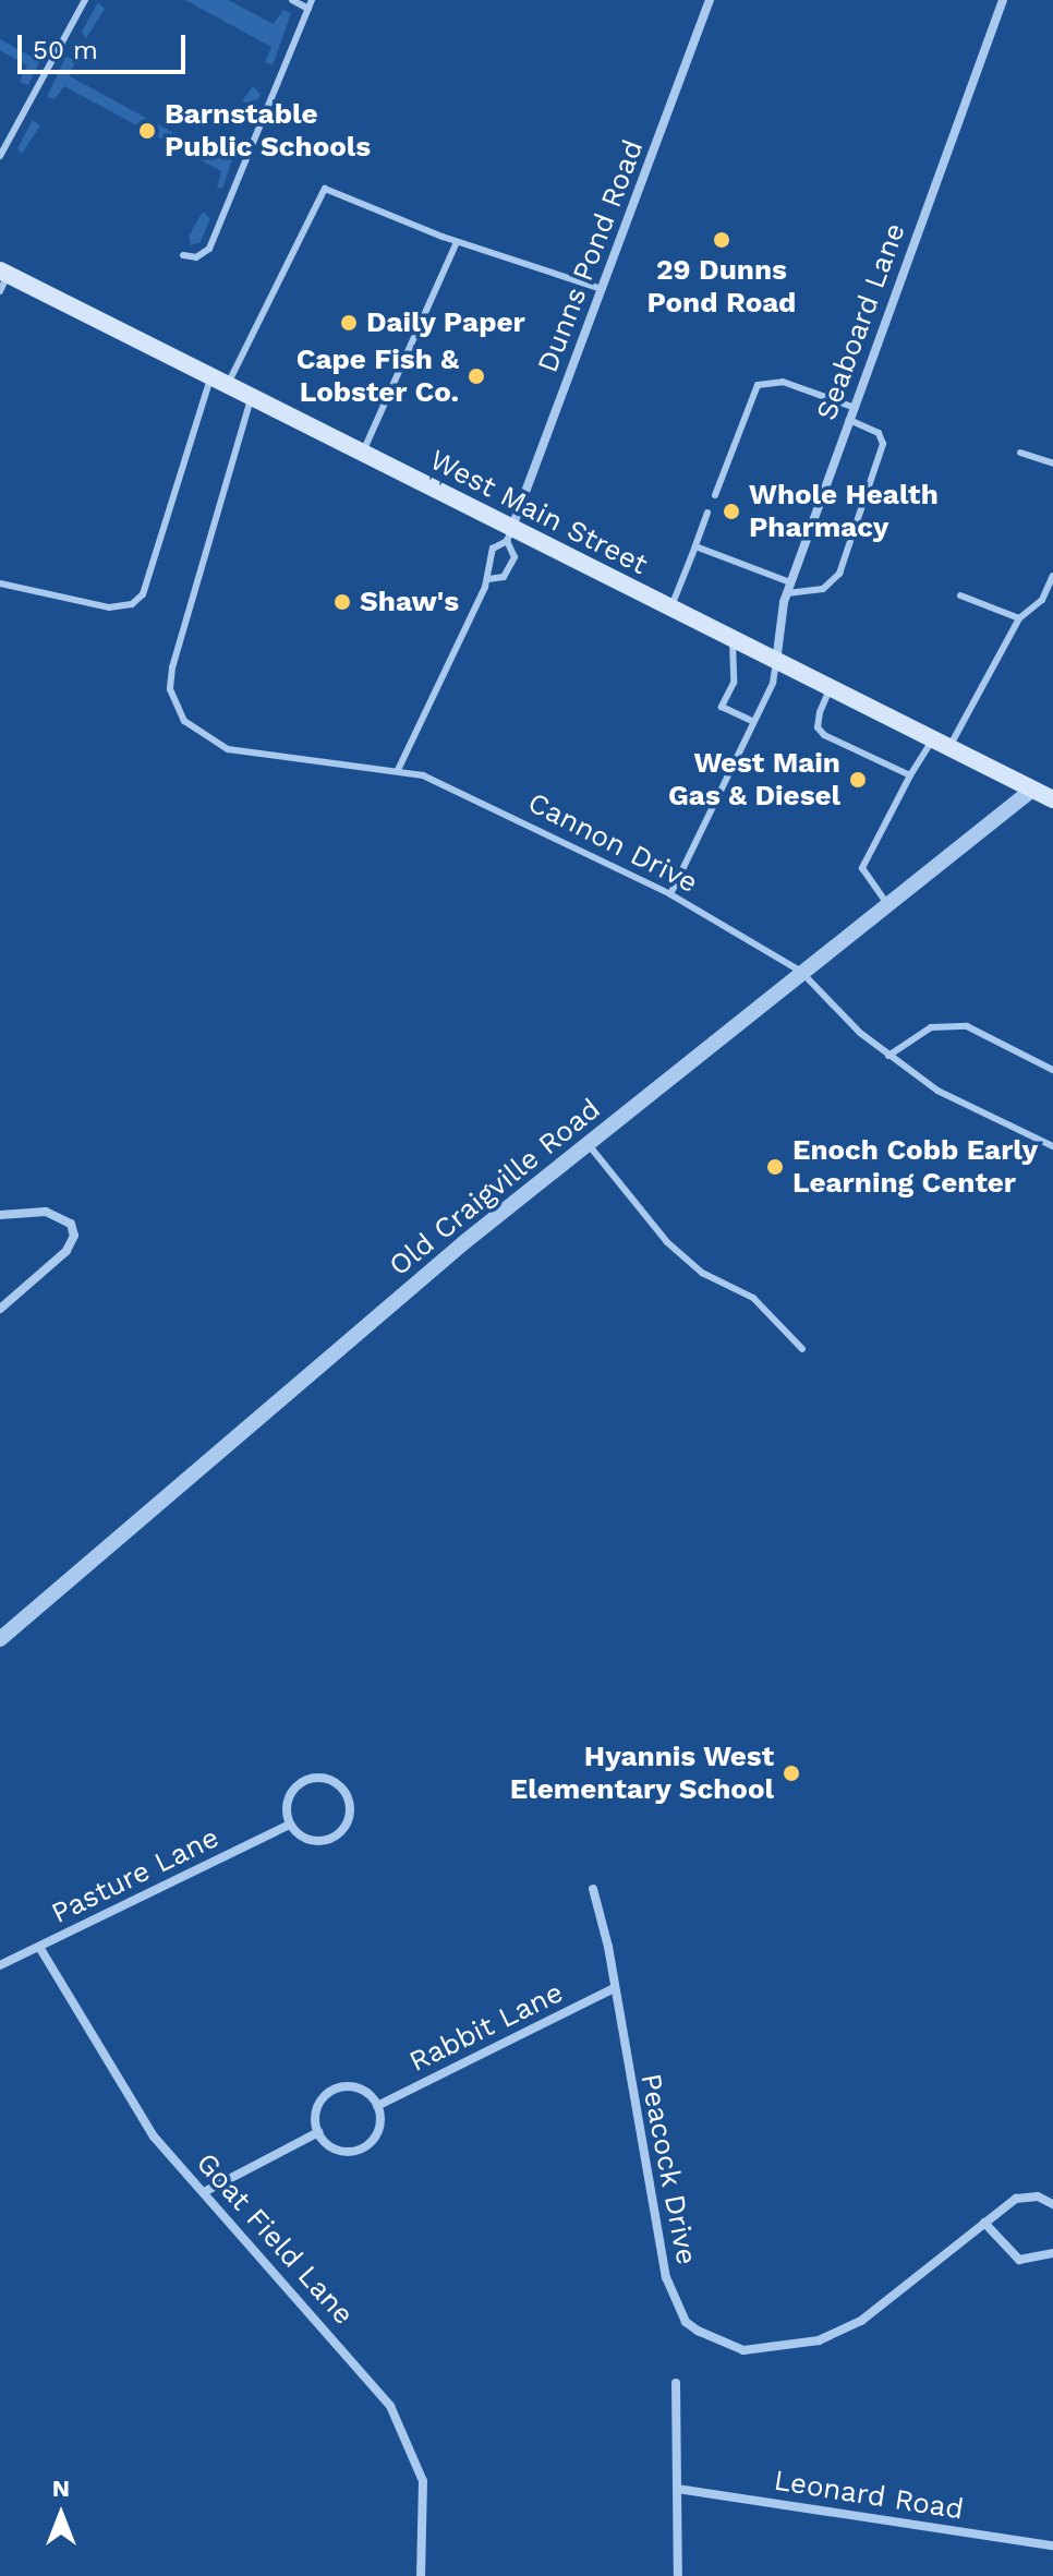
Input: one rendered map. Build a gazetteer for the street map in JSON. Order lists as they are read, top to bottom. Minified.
{"streets":{"main road":["West Main Street"],"street":["Dunns Pond Road","Seaboard Lane","Old Craigville Road","Pasture Lane","Rabbit Lane","Peacock Drive","Goat Field Lane","Leonard Road"],"lane":["Cannon Drive"]},"crossings":[["Dunns Pond Road","West Main Street"],["Seaboard Lane","West Main Street"],["West Main Street","Cannon Drive"],["West Main Street","Old Craigville Road"],["Cannon Drive","Old Craigville Road"],["Pasture Lane","Goat Field Lane"],["Rabbit Lane","Peacock Drive"]],"places":["Barnstable Public Schools","29 Dunns Pond Road","Daily Paper","Cape Fish & Lobster Co.","Whole Health Pharmacy","Shaw's","West Main Gas & Diesel","Enoch Cobb Early Learning Center","Hyannis West Elementary School"],"scale_bar":"50 m","north":"top"}
